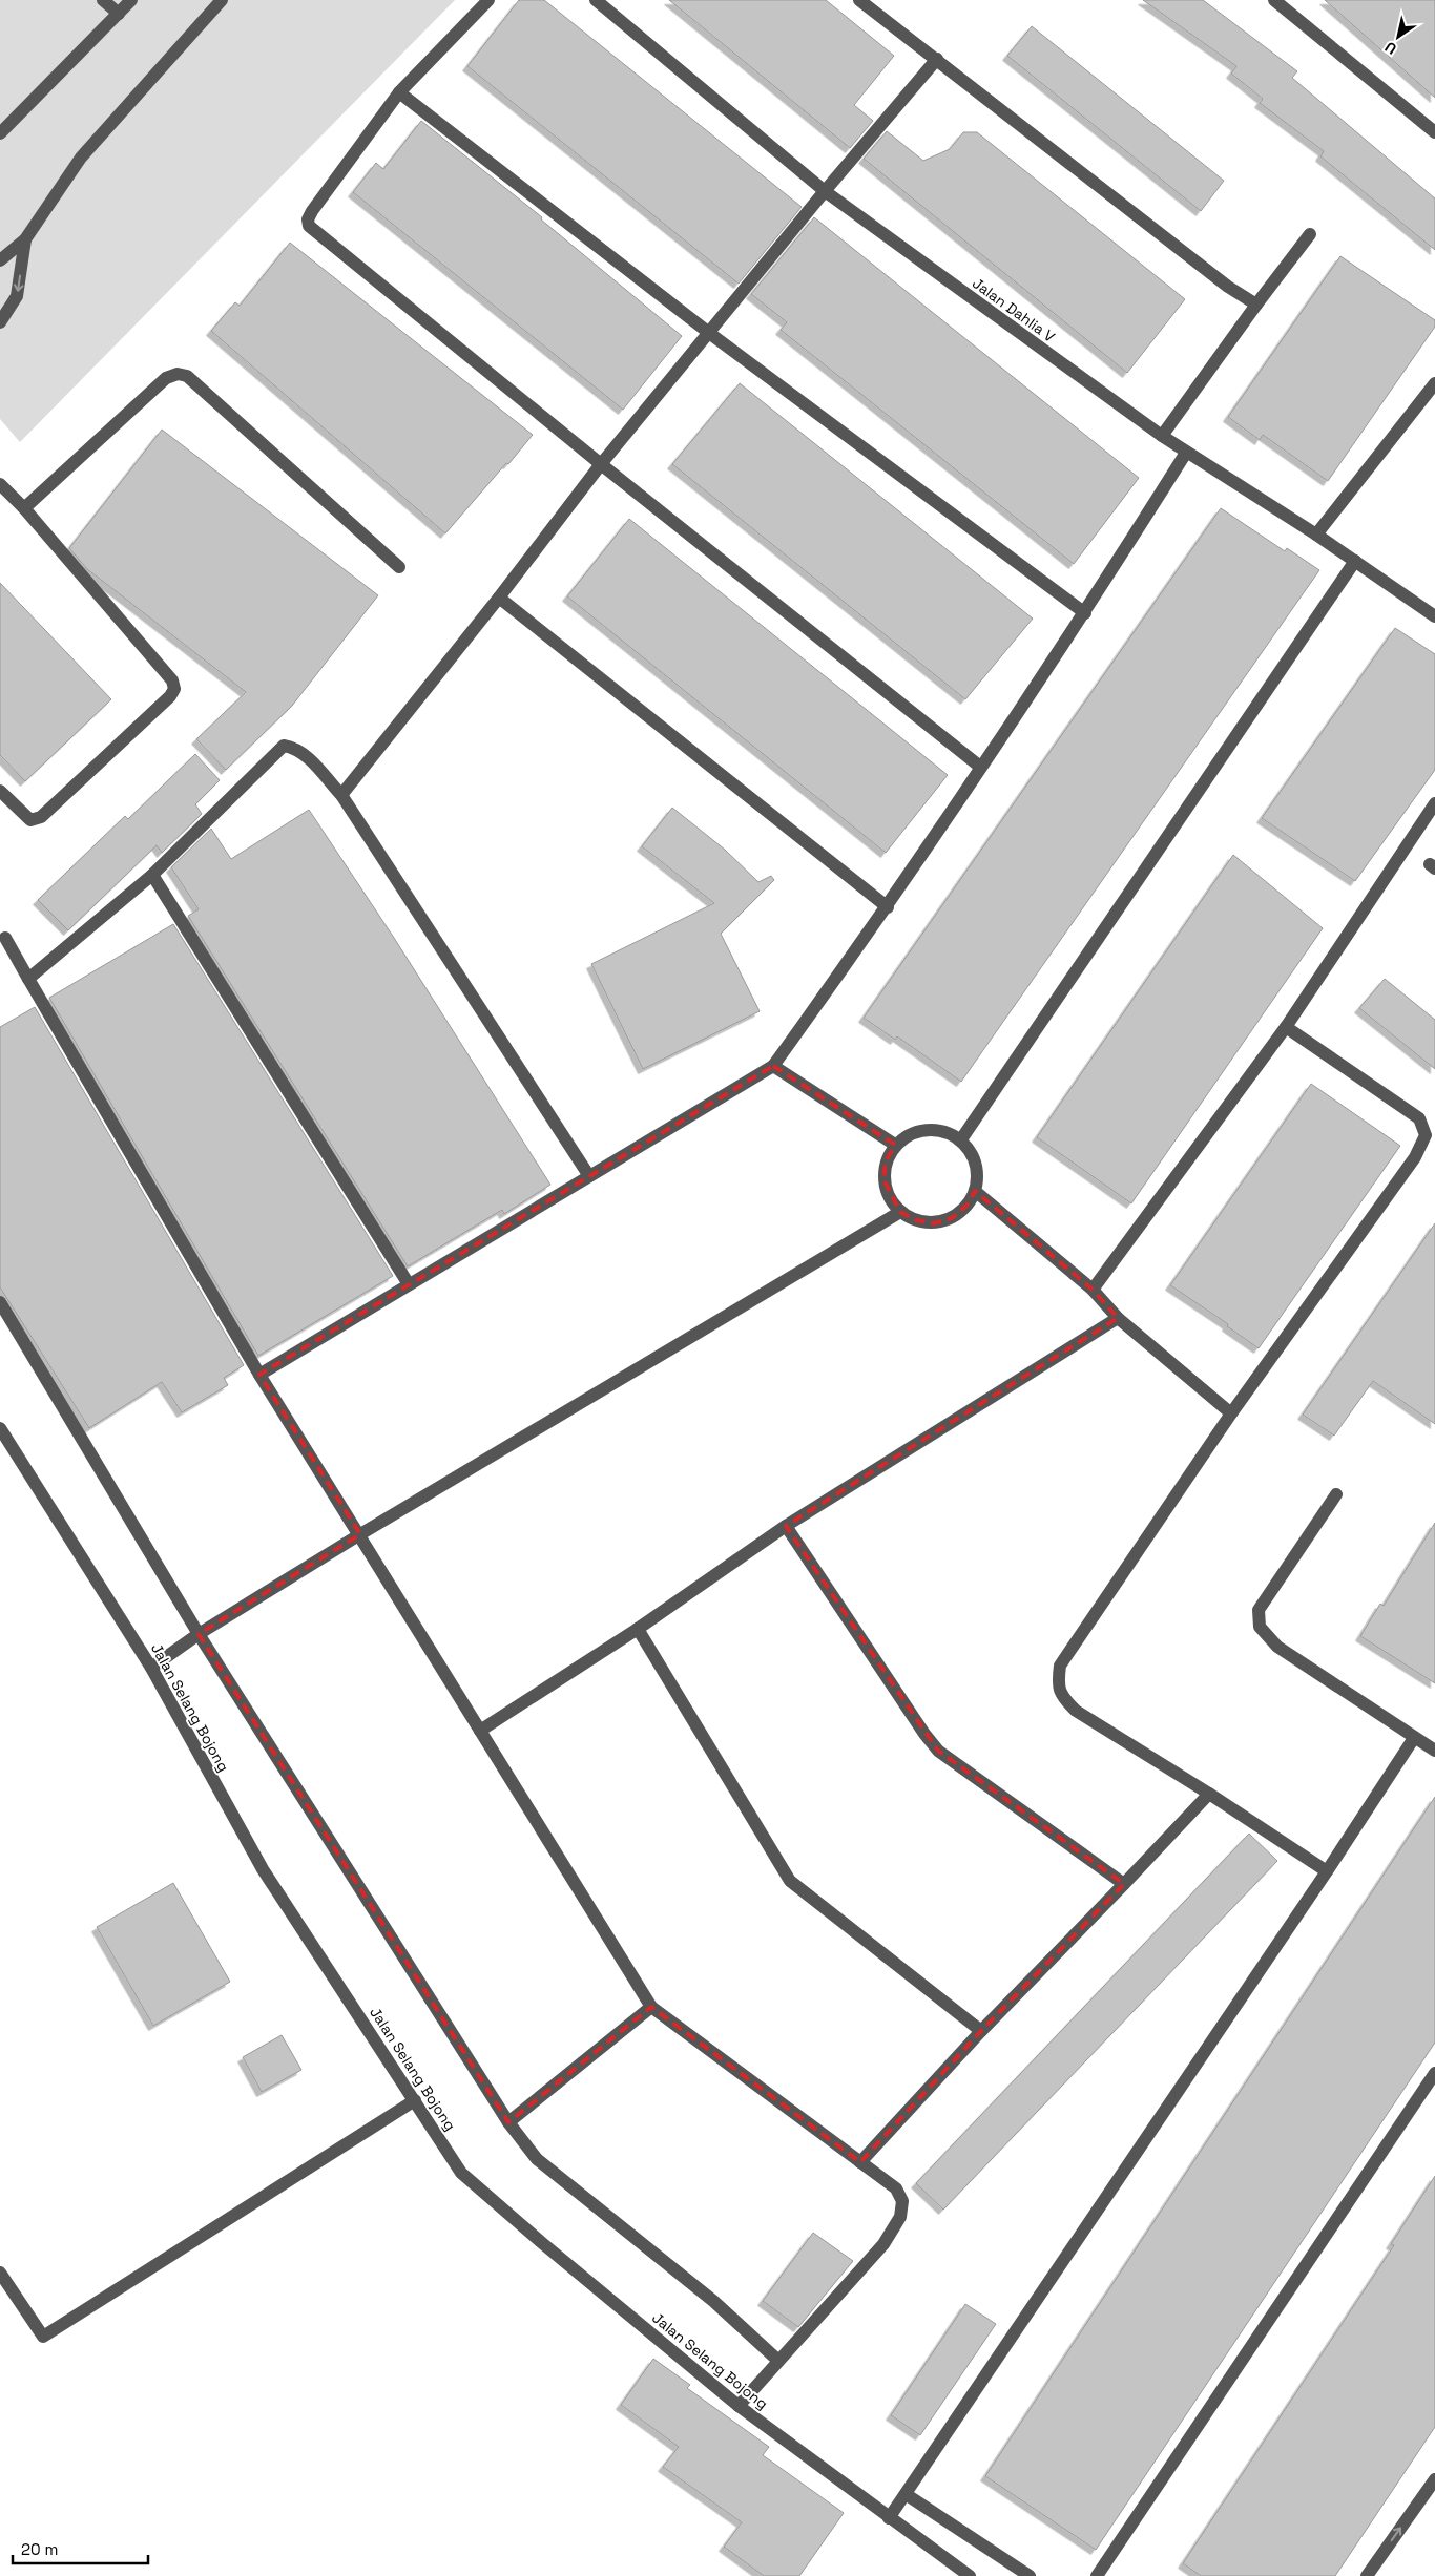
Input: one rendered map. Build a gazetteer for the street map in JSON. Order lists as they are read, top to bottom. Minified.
{"streets":{"street":["Jalan Dahlia V","Jalan Selang Bojong"]},"scale_bar":"20 m","north":"bottom left"}
